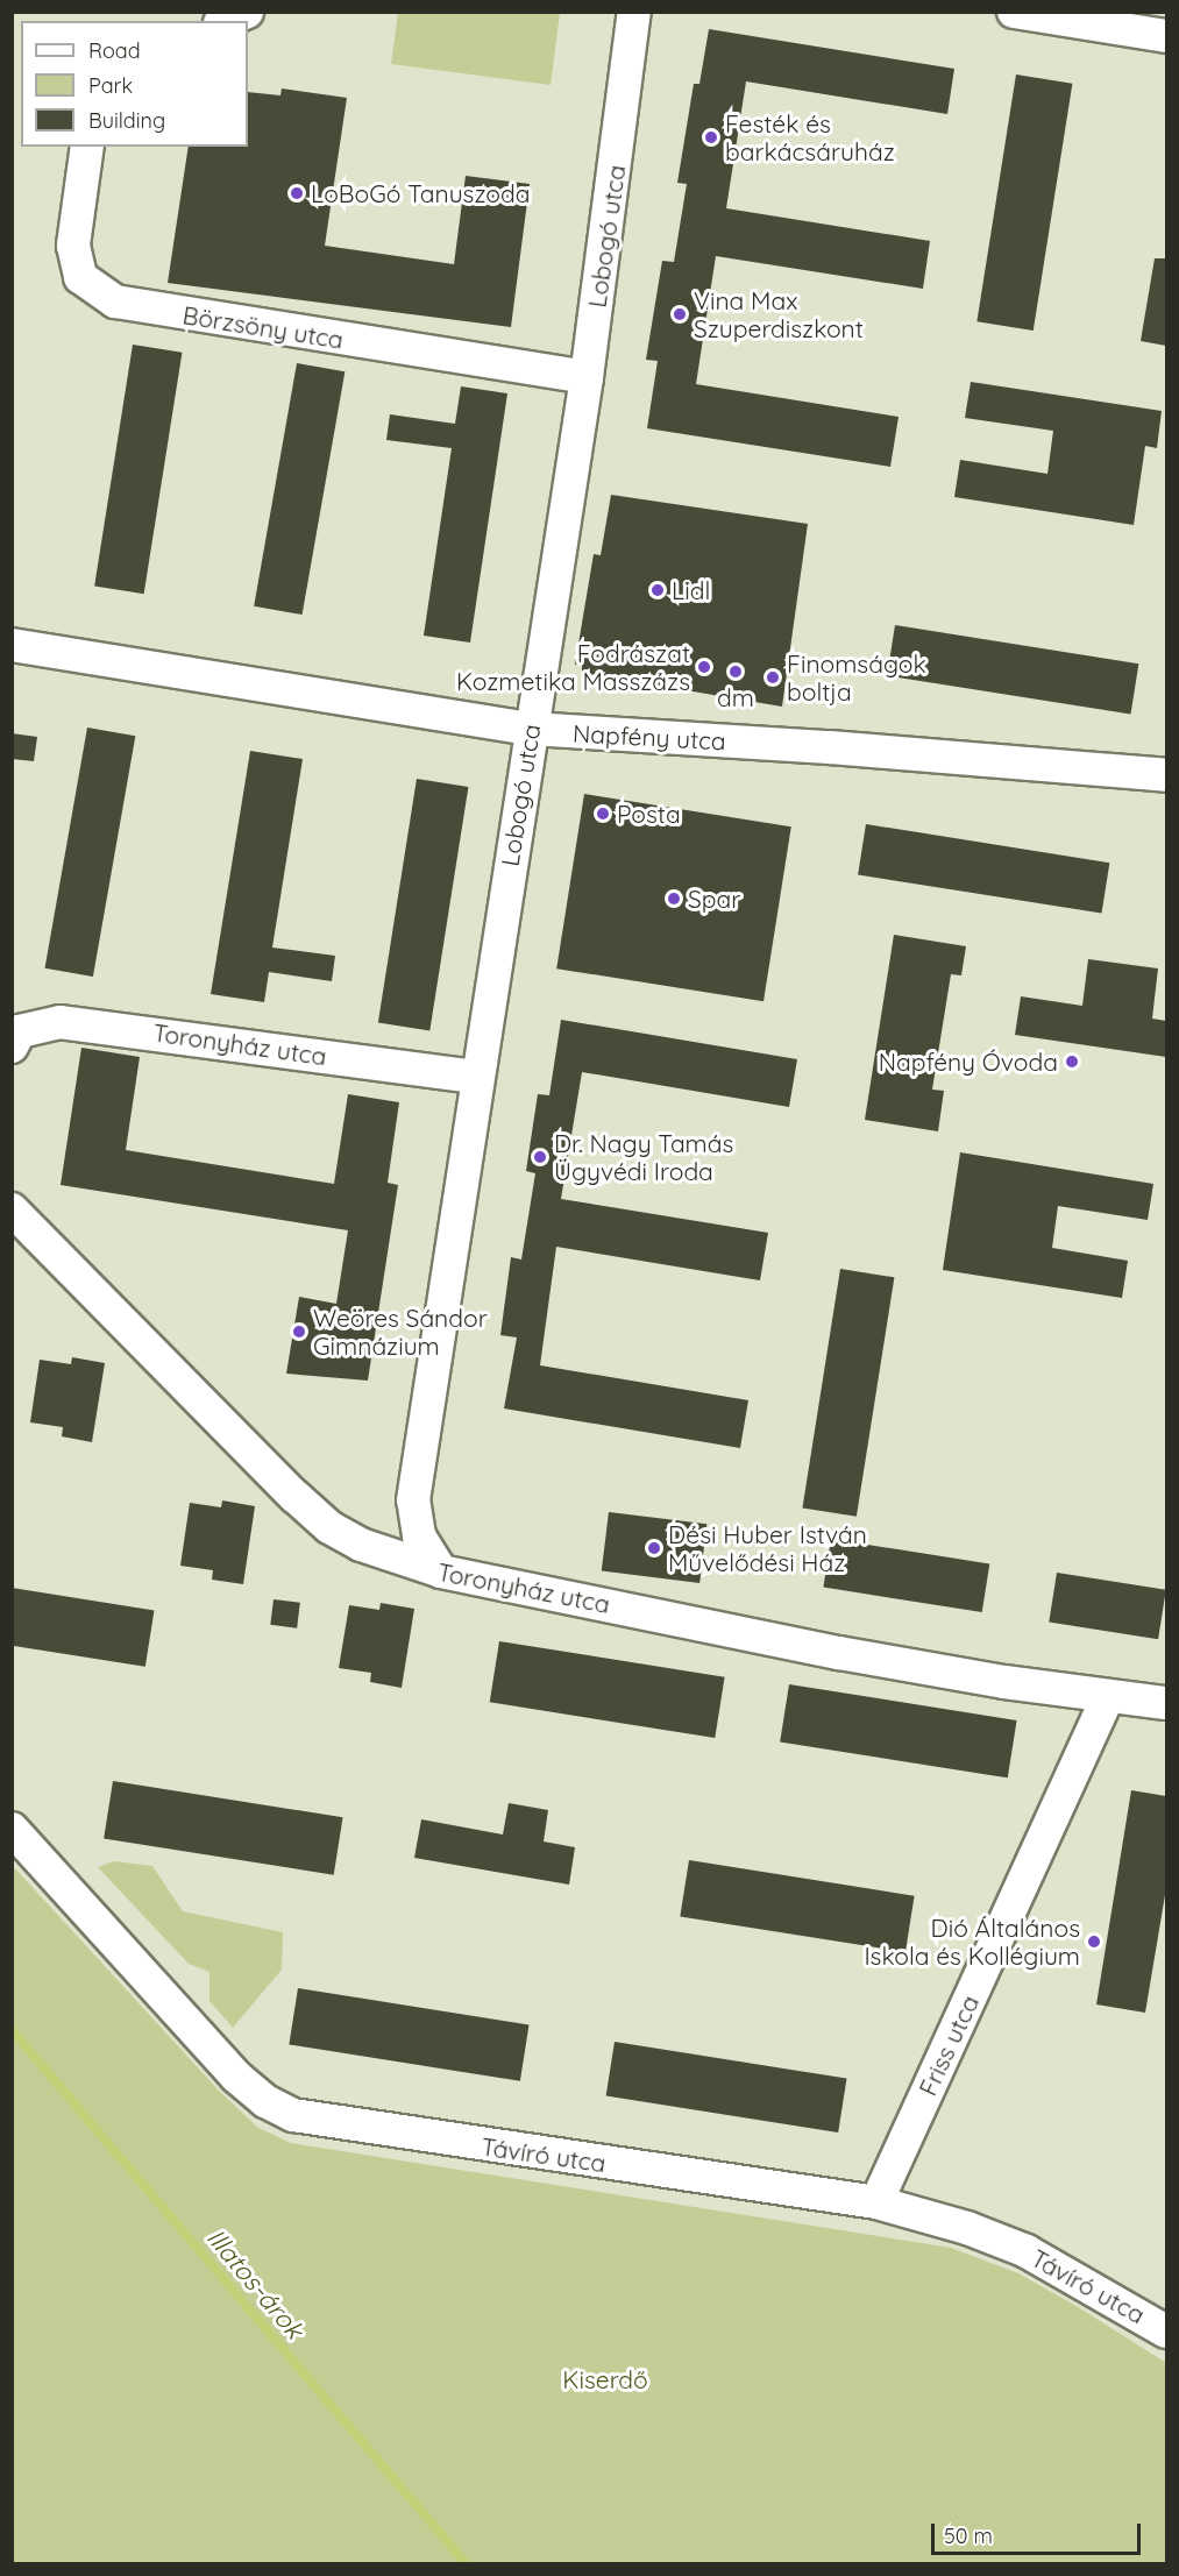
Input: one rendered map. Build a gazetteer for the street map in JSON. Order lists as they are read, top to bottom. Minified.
{"streets":{"street":["Lobogó utca","Börzsöny utca","Napfény utca","Toronyház utca","Friss utca","Távíró utca"]},"crossings":[["Lobogó utca","Börzsöny utca"],["Lobogó utca","Napfény utca"],["Lobogó utca","Toronyház utca"],["Toronyház utca","Friss utca"],["Friss utca","Távíró utca"]],"water":["Illatos-árok"],"parks":["Kiserdő"],"places":["Festék és barkácsáruház","LoBoGó Tanuszoda","Vina Max Szuperdiszkont","Lidl","Fodrászat Kozmetika Masszázs","dm","Finomságok boltja","Posta","Spar","Napfény Óvoda","Dr. Nagy Tamás Ügyvédi Iroda","Weöres Sándor Gimnázium","Dési Huber István Művelődési Ház","Dió Általános Iskola és Kollégium"],"legend":["Road","Park","Building"],"scale_bar":"50 m"}
